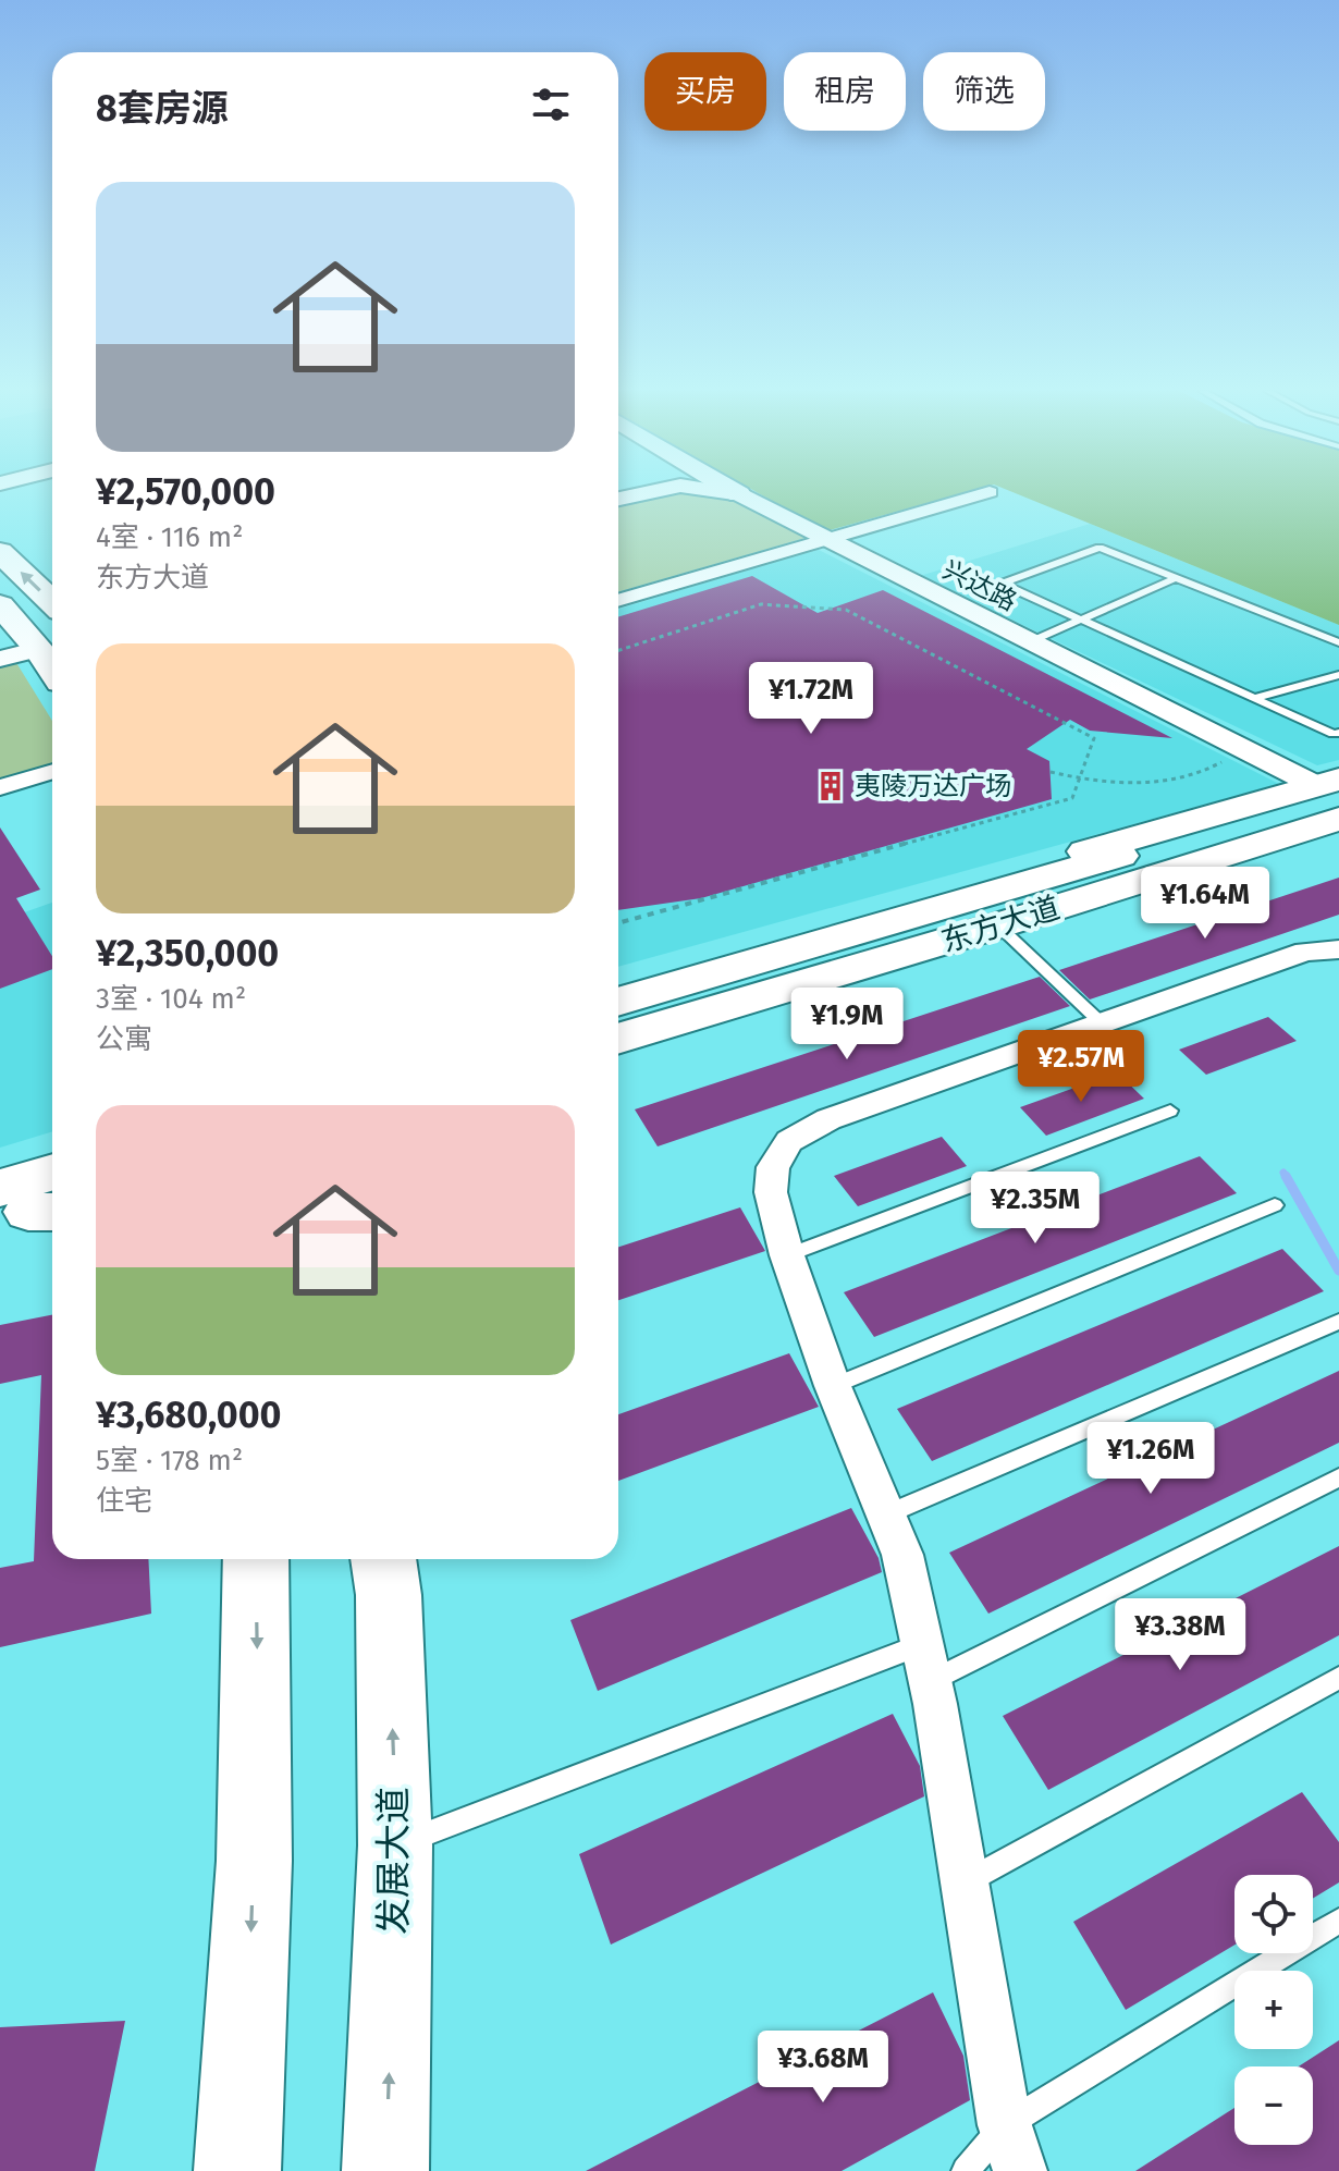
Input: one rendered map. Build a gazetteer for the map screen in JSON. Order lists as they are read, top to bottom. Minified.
{"streets":{"highway":["发展大道"],"main road":["东方大道"],"street":["兴达路"]},"crossings":[["兴达路","东方大道"]],"places":{"building":["夷陵万达广场"]},"page":{"chip":["买房","租房","筛选"],"heading":"8套房源","list":[{"name":"¥2,570,000","note":"4室 · 116 m² · 东方大道"},{"name":"¥2,350,000","note":"3室 · 104 m² · 公寓"},{"name":"¥3,680,000","note":"5室 · 178 m² · 住宅"}],"price":["¥1.72M","¥1.64M","¥1.9M","¥2.57M","¥2.35M","¥1.26M","¥3.38M","¥3.68M"],"map_buttons":["+","−"]}}
